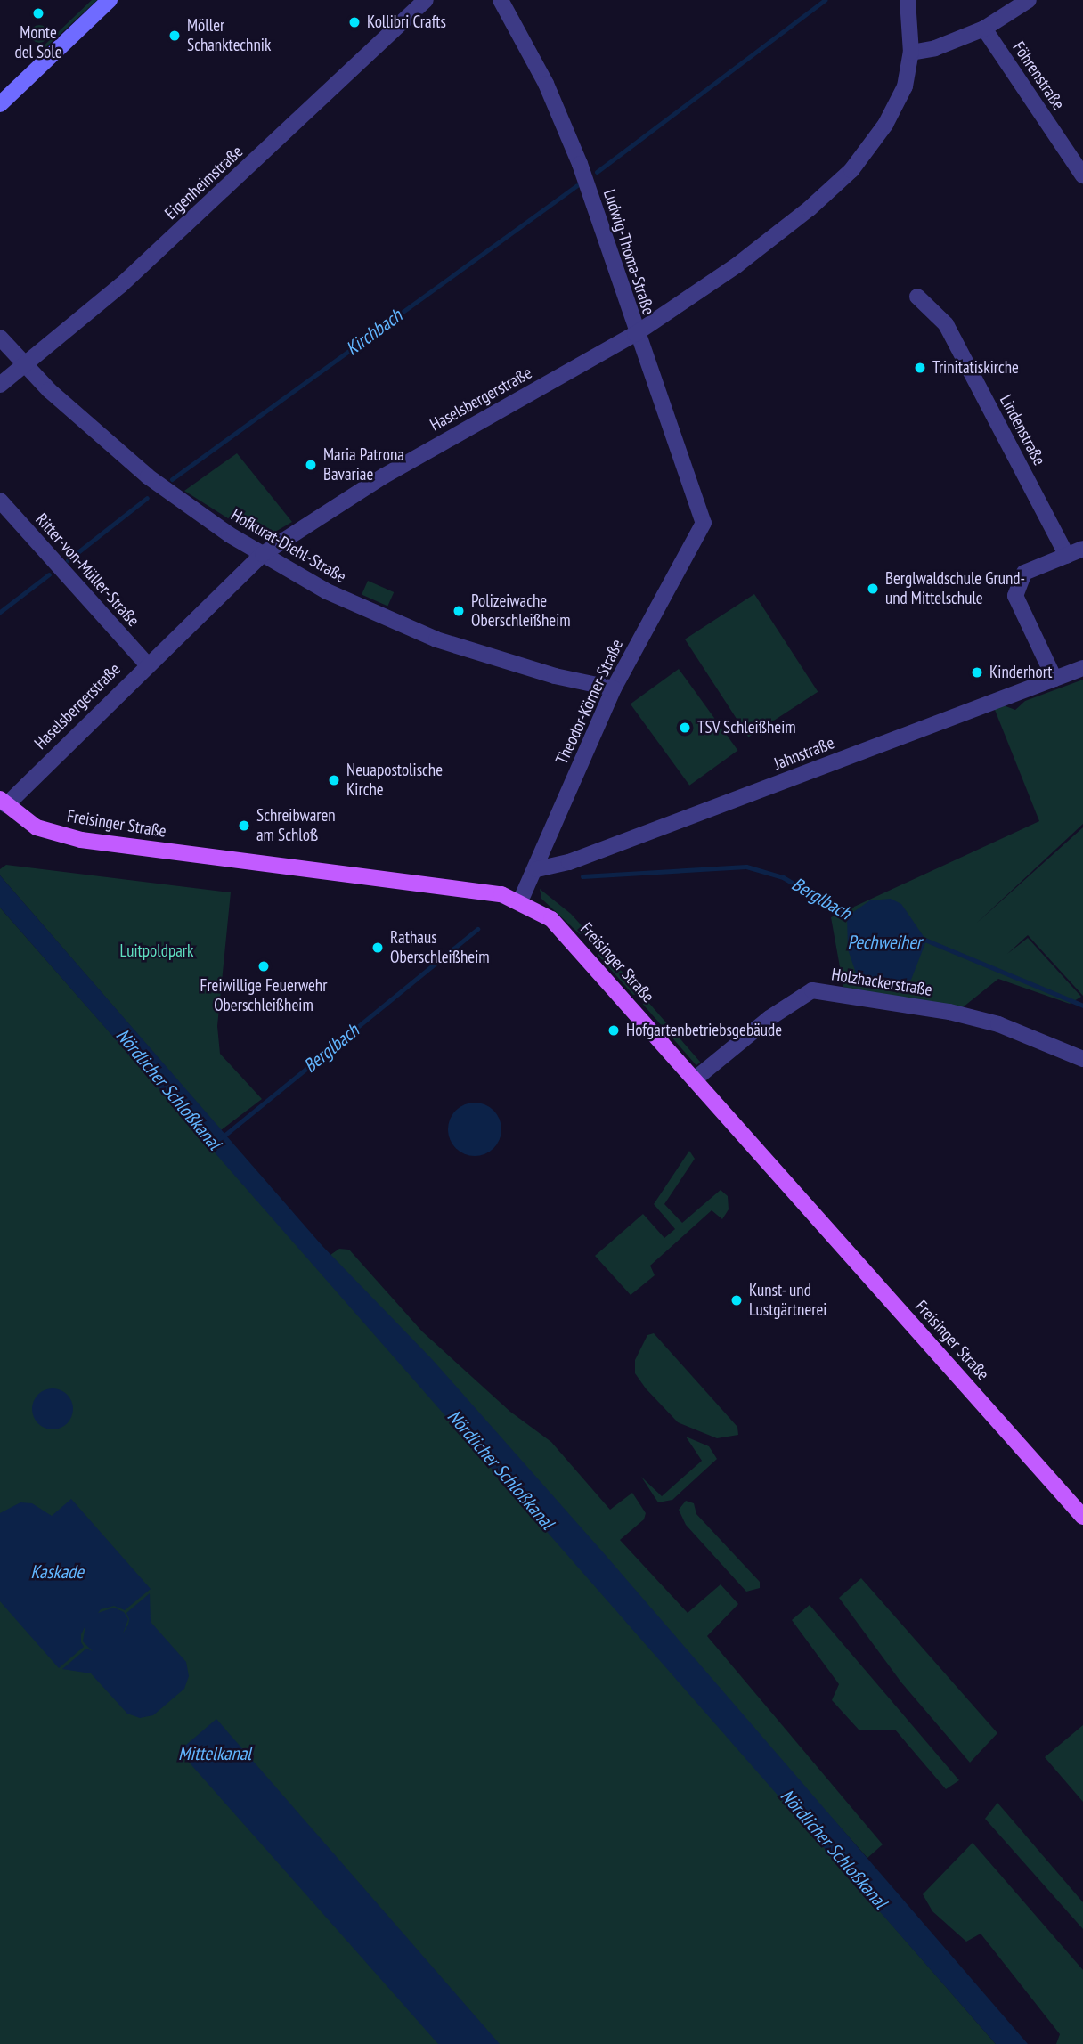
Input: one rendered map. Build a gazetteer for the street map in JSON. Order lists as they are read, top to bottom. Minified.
{"streets":{"main road":["Freisinger Straße"],"street":["Föhrenstraße","Eigenheimstraße","Ludwig-Thoma-Straße","Haselsbergerstraße","Lindenstraße","Hofkurat-Diehl-Straße","Ritter-von-Müller-Straße","Theodor-Körner-Straße","Jahnstraße","Holzhackerstraße"]},"crossings":[["Eigenheimstraße","Hofkurat-Diehl-Straße"],["Ludwig-Thoma-Straße","Haselsbergerstraße"],["Ludwig-Thoma-Straße","Theodor-Körner-Straße"],["Haselsbergerstraße","Hofkurat-Diehl-Straße"],["Haselsbergerstraße","Ritter-von-Müller-Straße"],["Haselsbergerstraße","Freisinger Straße"],["Hofkurat-Diehl-Straße","Theodor-Körner-Straße"],["Theodor-Körner-Straße","Jahnstraße"],["Theodor-Körner-Straße","Freisinger Straße"],["Freisinger Straße","Holzhackerstraße"]],"water":["Kirchbach","Berglbach","Pechweiher","Nördlicher Schloßkanal","Kaskade","Mittelkanal"],"parks":["Luitpoldpark"],"places":["Monte del Sole","Kollibri Crafts","Möller Schanktechnik","Trinitatiskirche","Maria Patrona Bavariae","Berglwaldschule Grund- und Mittelschule","Polizeiwache Oberschleißheim","Kinderhort","TSV Schleißheim","Neuapostolische Kirche","Schreibwaren am Schloß","Rathaus Oberschleißheim","Freiwillige Feuerwehr Oberschleißheim","Hofgartenbetriebsgebäude","Kunst- und Lustgärtnerei"]}
